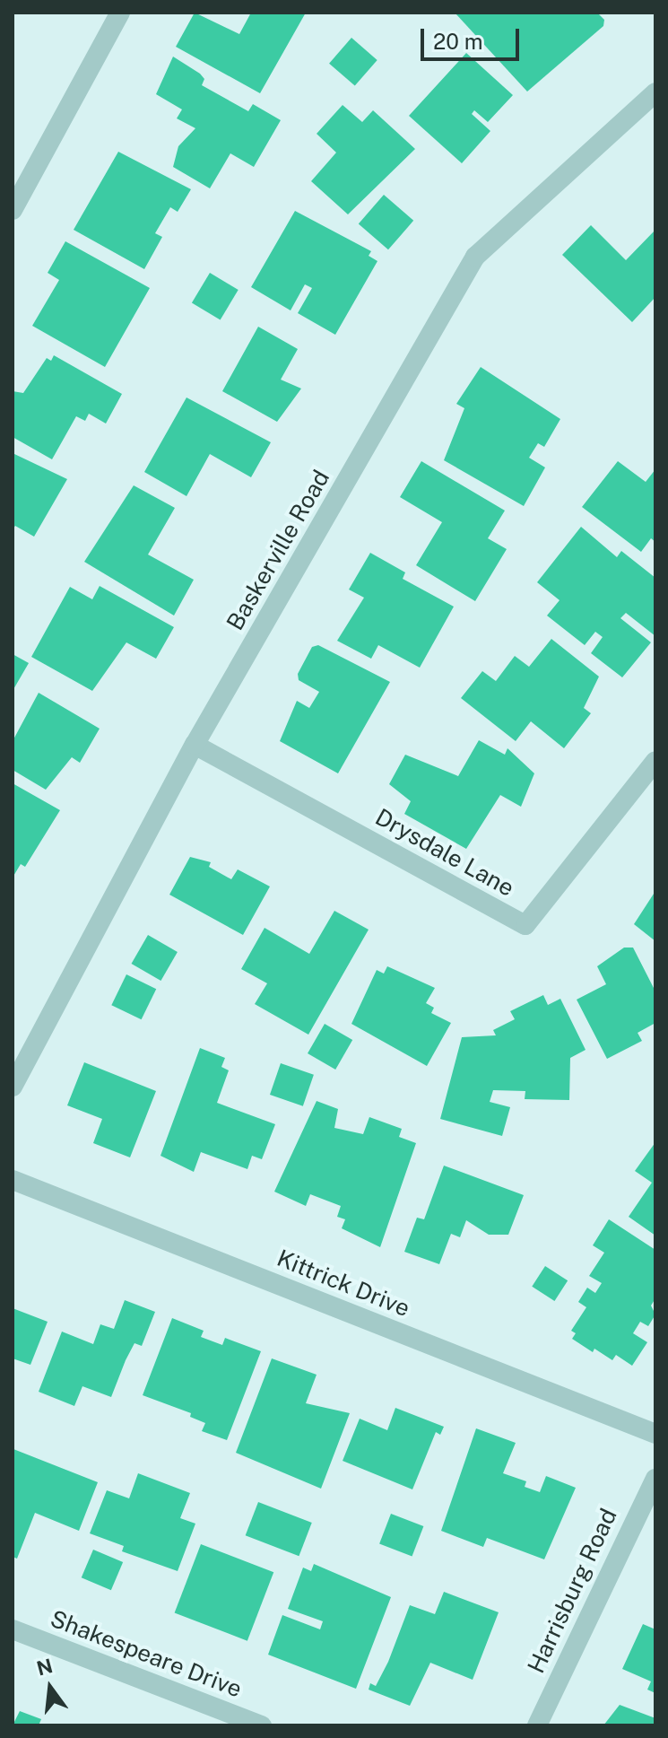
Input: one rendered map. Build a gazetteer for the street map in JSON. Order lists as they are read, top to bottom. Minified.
{"streets":{"street":["Baskerville Road","Drysdale Lane","Kittrick Drive","Harrisburg Road","Shakespeare Drive"]},"crossings":[["Baskerville Road","Drysdale Lane"]],"scale_bar":"20 m","north":"top"}
